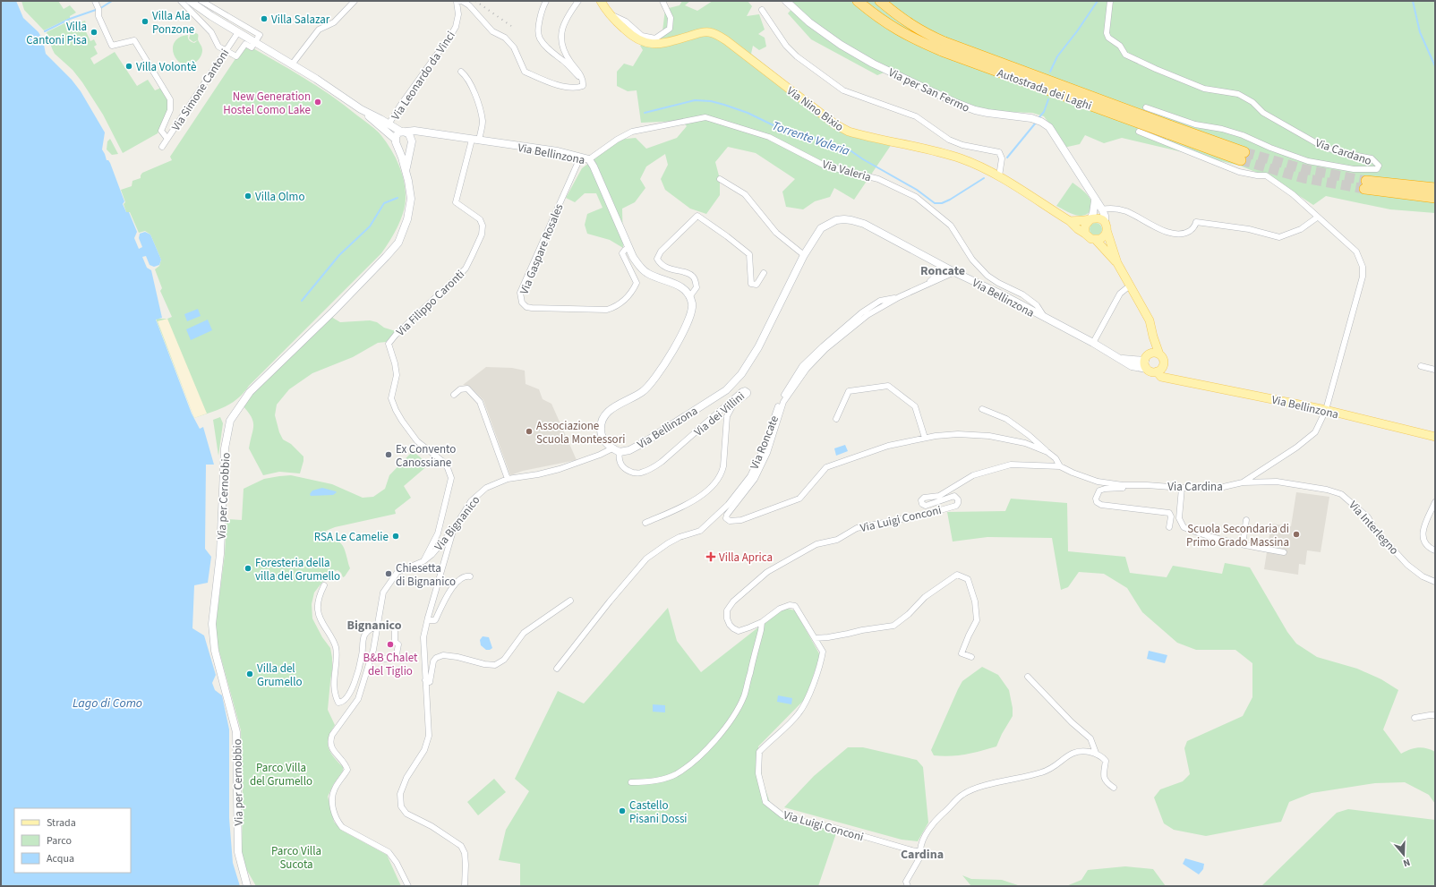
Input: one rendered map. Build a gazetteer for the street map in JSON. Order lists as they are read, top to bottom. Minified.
{"streets":{"highway":["Autostrada dei Laghi"],"main road":["Via per San Fermo","Via Nino Bixio","Via Bellinzona","Via per Cernobbio"],"street":["Via Leonardo da Vinci","Via Simone Cantoni","Via Cardano","Via Valeria","Via Gaspare Rosales","Via Filippo Caronti","Via dei Villini","Via Roncate","Via Cardina","Via Luigi Conconi","Via Bignanico","Via Interlegno"]},"crossings":[["Via Leonardo da Vinci","Via Bellinzona"],["Via Simone Cantoni","Via Bellinzona"],["Via per San Fermo","Via Nino Bixio"],["Via Bellinzona","Via Valeria"],["Via Bellinzona","Via Gaspare Rosales"],["Via Bellinzona","Via Filippo Caronti"],["Via Bellinzona","Via dei Villini"],["Via Bellinzona","Via Cardina"],["Via Bellinzona","Via per Cernobbio"],["Via Bellinzona","Via Bignanico"],["Via Filippo Caronti","Via Bignanico"],["Via dei Villini","Via Bignanico"],["Via Cardina","Via Luigi Conconi"],["Via Cardina","Via Interlegno"]],"districts":["Roncate","Bignanico","Cardina"],"water":["Torrente Valeria","Lago di Como"],"parks":["Parco Villa del Grumello","Parco Villa Sucota"],"places":{"other":["Villa Salazar","Villa Ala Ponzone","Villa Cantoni Pisa","Villa Volontè","New Generation Hostel Como Lake","Villa Olmo","Associazione Scuola Montessori","Ex Convento Canossiane","Scuola Secondaria di Primo Grado Massina","RSA Le Camelie","Foresteria della villa del Grumello","Chiesetta di Bignanico","B&B Chalet del Tiglio","Villa del Grumello","Castello Pisani Dossi"],"health":["Villa Aprica"]},"legend":["Strada","Parco","Acqua"],"north":"bottom"}
